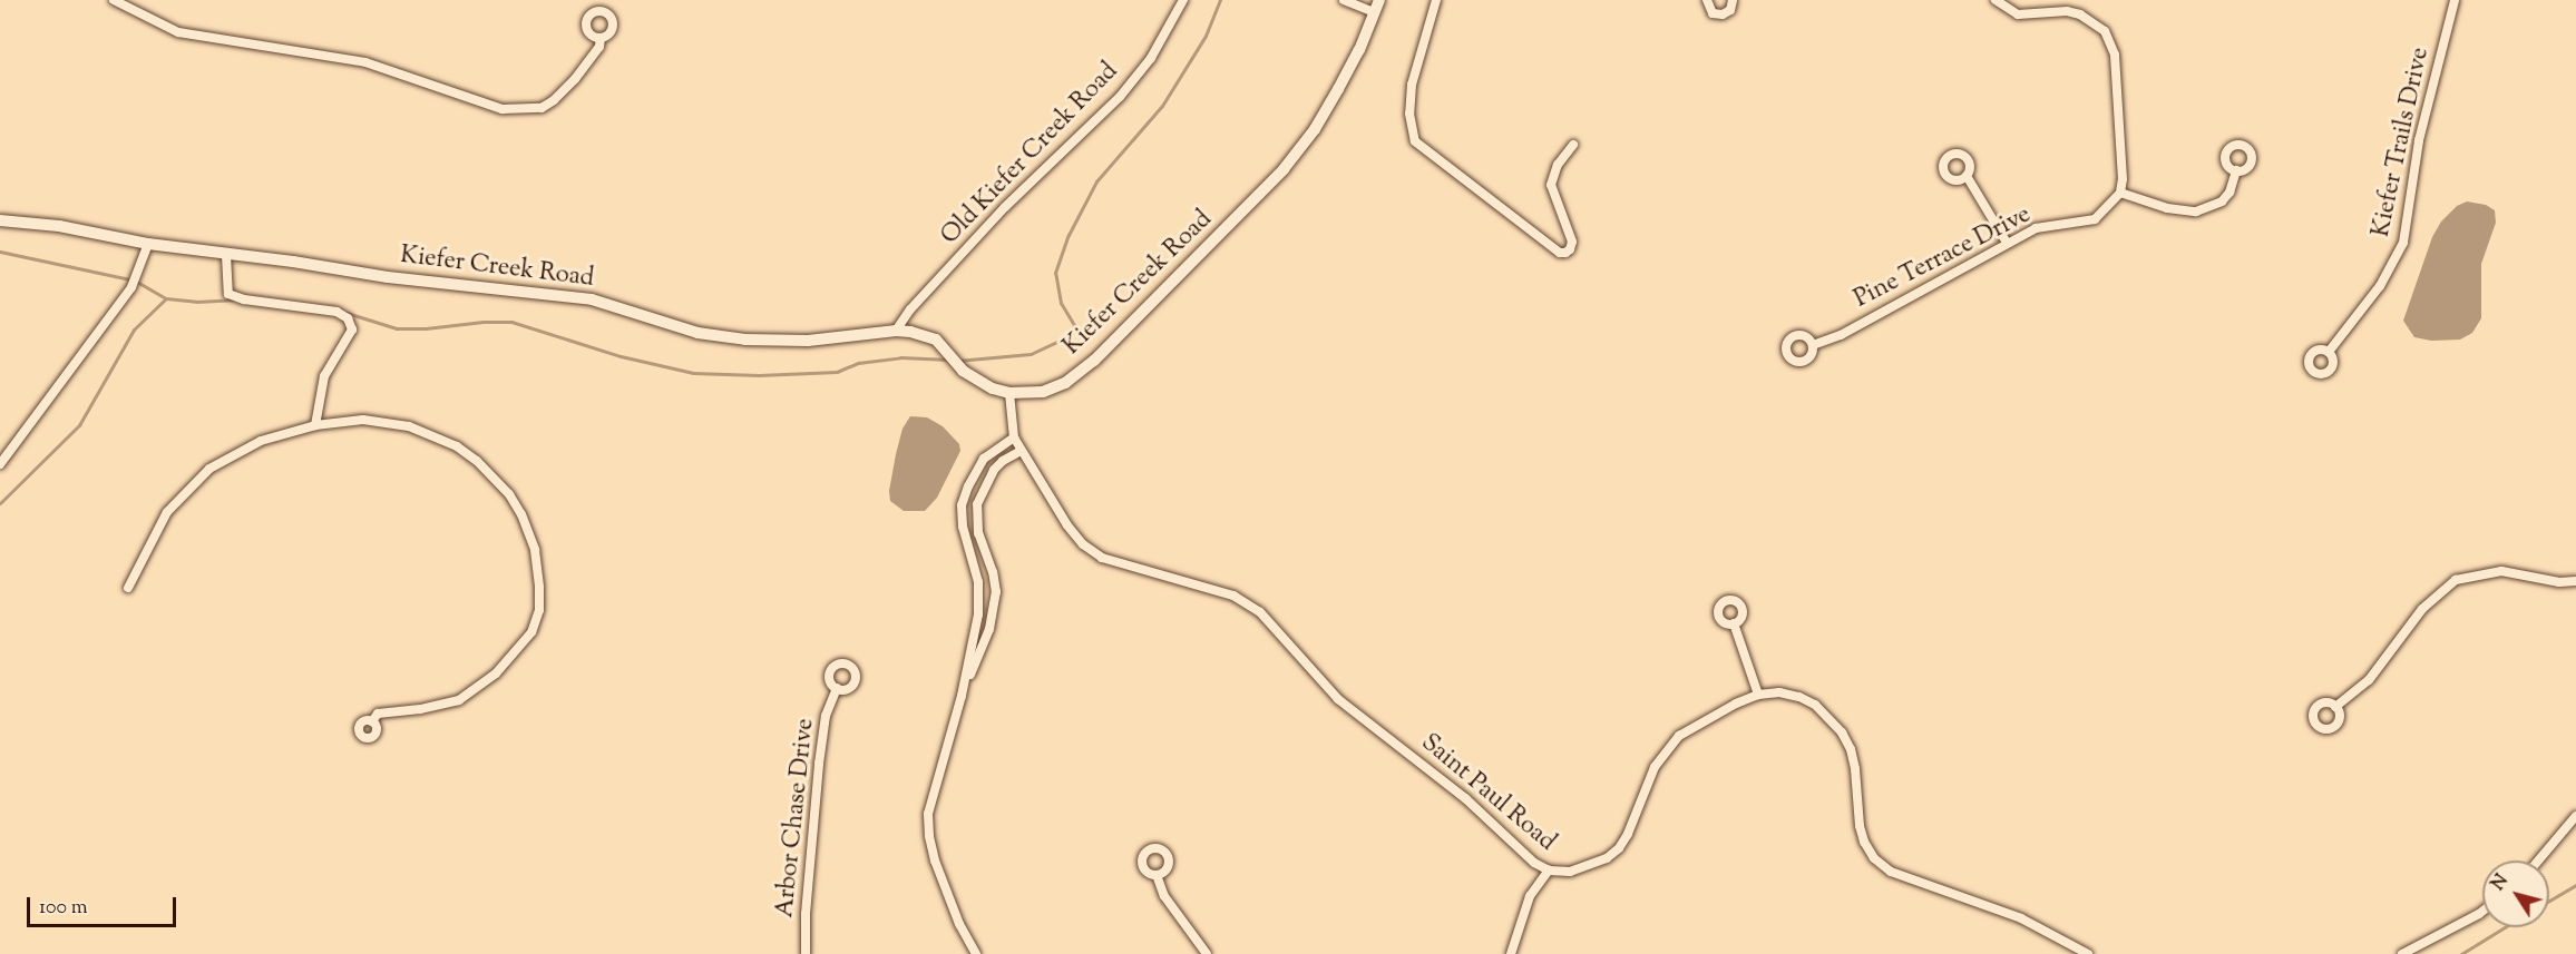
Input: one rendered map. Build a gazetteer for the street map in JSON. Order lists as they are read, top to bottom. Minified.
{"streets":{"street":["Kiefer Trails Drive","Old Kiefer Creek Road","Pine Terrace Drive","Kiefer Creek Road","Saint Paul Road","Arbor Chase Drive"]},"crossings":[["Old Kiefer Creek Road","Kiefer Creek Road"],["Kiefer Creek Road","Saint Paul Road"]],"scale_bar":"100 m","north":"top left"}
